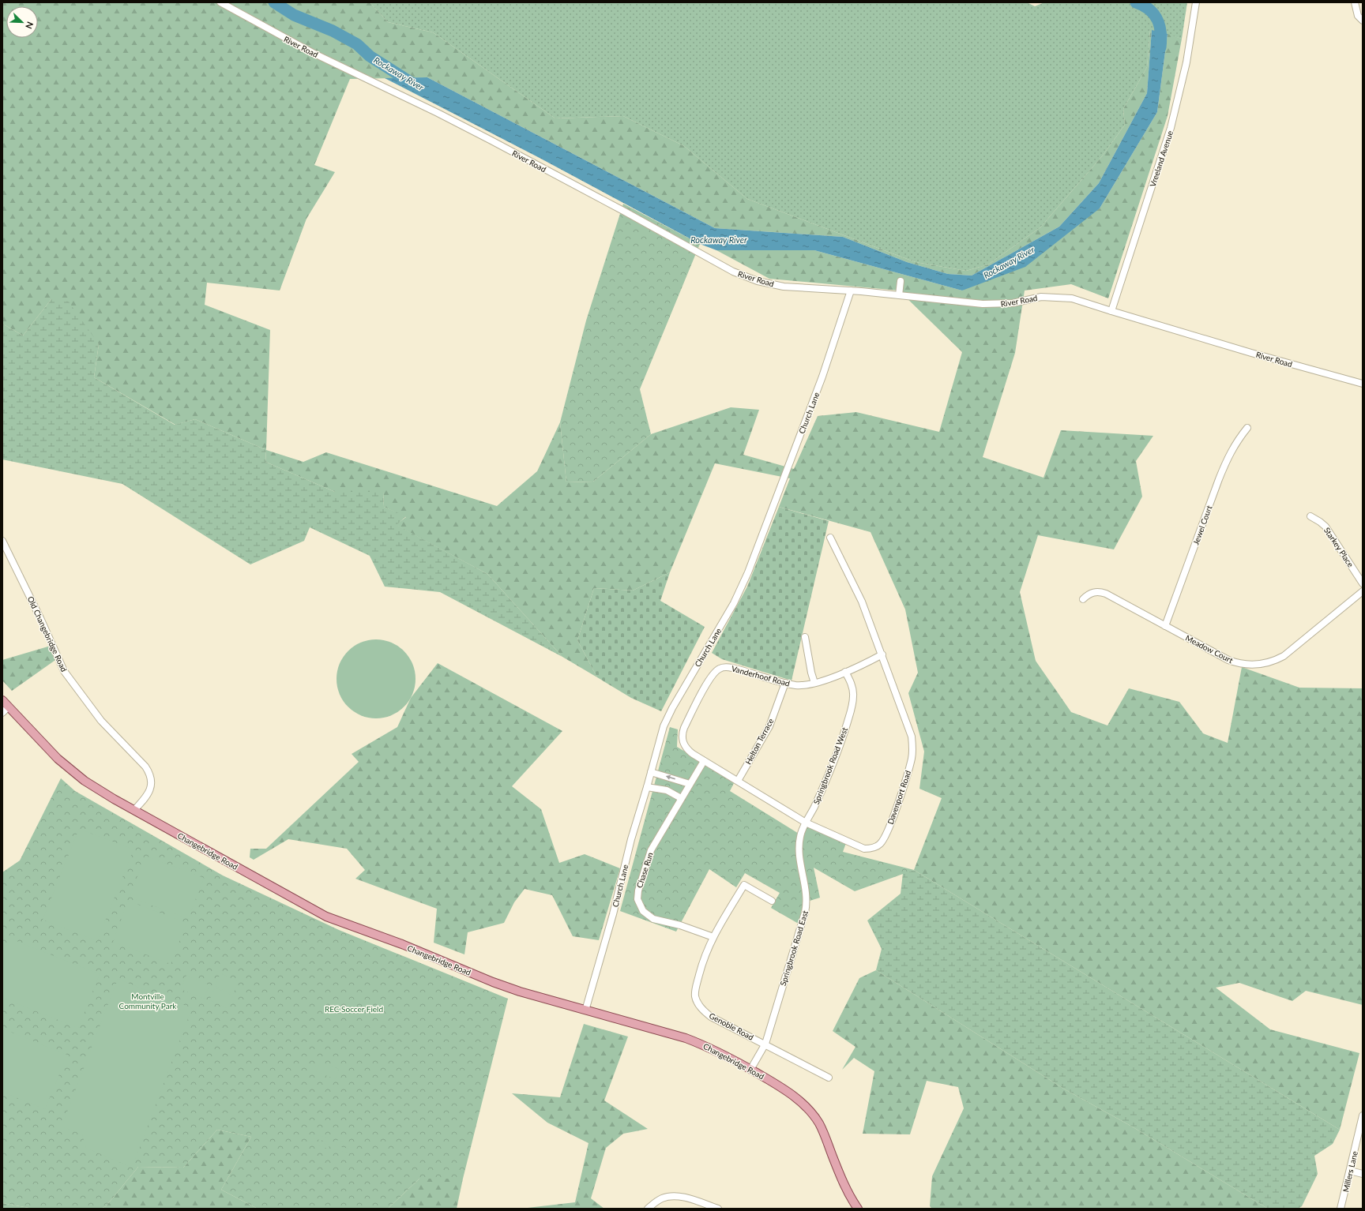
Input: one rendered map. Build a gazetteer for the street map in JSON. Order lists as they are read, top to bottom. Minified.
{"streets":{"main road":["Changebridge Road"],"street":["River Road","Vreeland Avenue","Church Lane","Jewel Court","Starkey Place","Old Changebridge Road","Meadow Court","Vanderhoof Road","Helton Terrace","Springbrook Road West","Davenport Road","Chase Run","Springbrook Road East","Genoble Road","Millers Lane"]},"crossings":[["River Road","Vreeland Avenue"],["River Road","Church Lane"],["Church Lane","Changebridge Road"],["Jewel Court","Meadow Court"],["Old Changebridge Road","Changebridge Road"],["Vanderhoof Road","Helton Terrace"],["Vanderhoof Road","Springbrook Road West"],["Vanderhoof Road","Davenport Road"],["Helton Terrace","Davenport Road"],["Springbrook Road West","Davenport Road"],["Springbrook Road West","Springbrook Road East"],["Davenport Road","Chase Run"],["Davenport Road","Springbrook Road East"],["Changebridge Road","Springbrook Road East"],["Chase Run","Genoble Road"],["Springbrook Road East","Genoble Road"]],"water":["Rockaway River"],"parks":["Montville Community Park","REC Soccer Field"],"north":"bottom right"}
